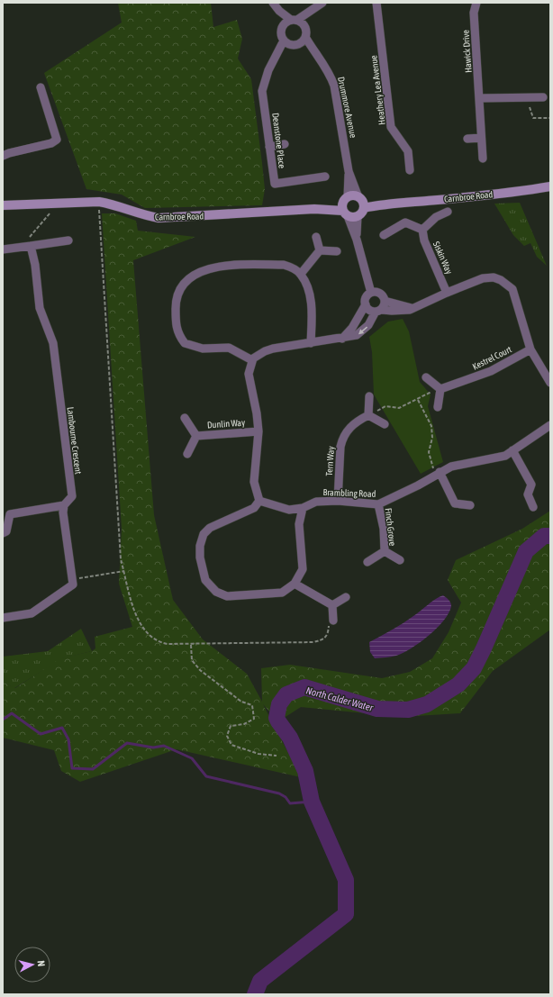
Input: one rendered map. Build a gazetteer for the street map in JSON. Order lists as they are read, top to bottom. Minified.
{"streets":{"street":["Hawick Drive","Heathery Lea Avenue","Drummore Avenue","Deanstone Place","Carnbroe Road","Siskin Way","Kestrel Court","Dunlin Way","Lambourne Crescent","Tern Way","Brambling Road","Finch Grove"]},"crossings":[["Drummore Avenue","Deanstone Place"],["Drummore Avenue","Carnbroe Road"],["Tern Way","Brambling Road"],["Brambling Road","Finch Grove"]],"water":["North Calder Water"],"north":"right"}
